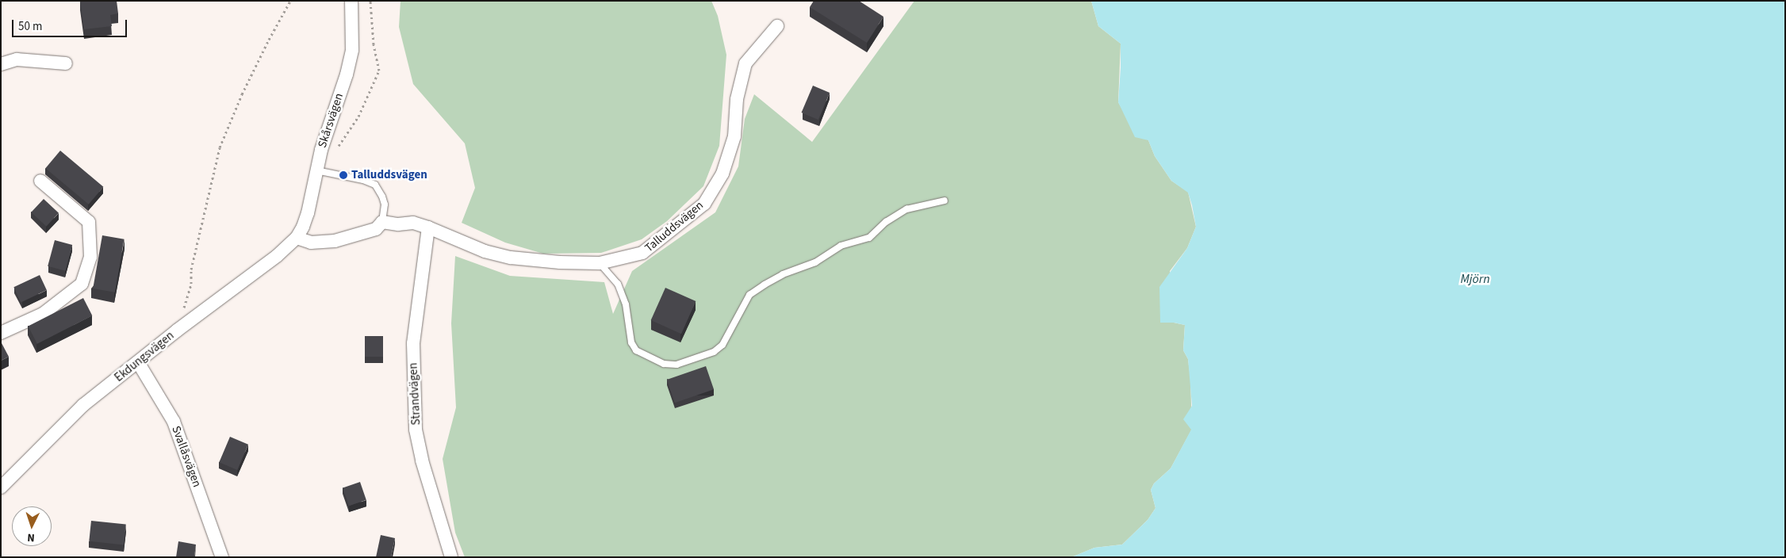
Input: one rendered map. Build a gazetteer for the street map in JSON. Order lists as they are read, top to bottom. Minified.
{"streets":{"street":["Skårsvägen","Talluddsvägen","Ekdungsvägen","Strandvägen","Svallåsvägen"]},"crossings":[["Skårsvägen","Ekdungsvägen"],["Talluddsvägen","Strandvägen"],["Ekdungsvägen","Svallåsvägen"]],"water":["Mjörn"],"places":["Talluddsvägen"],"scale_bar":"50 m","north":"bottom"}
